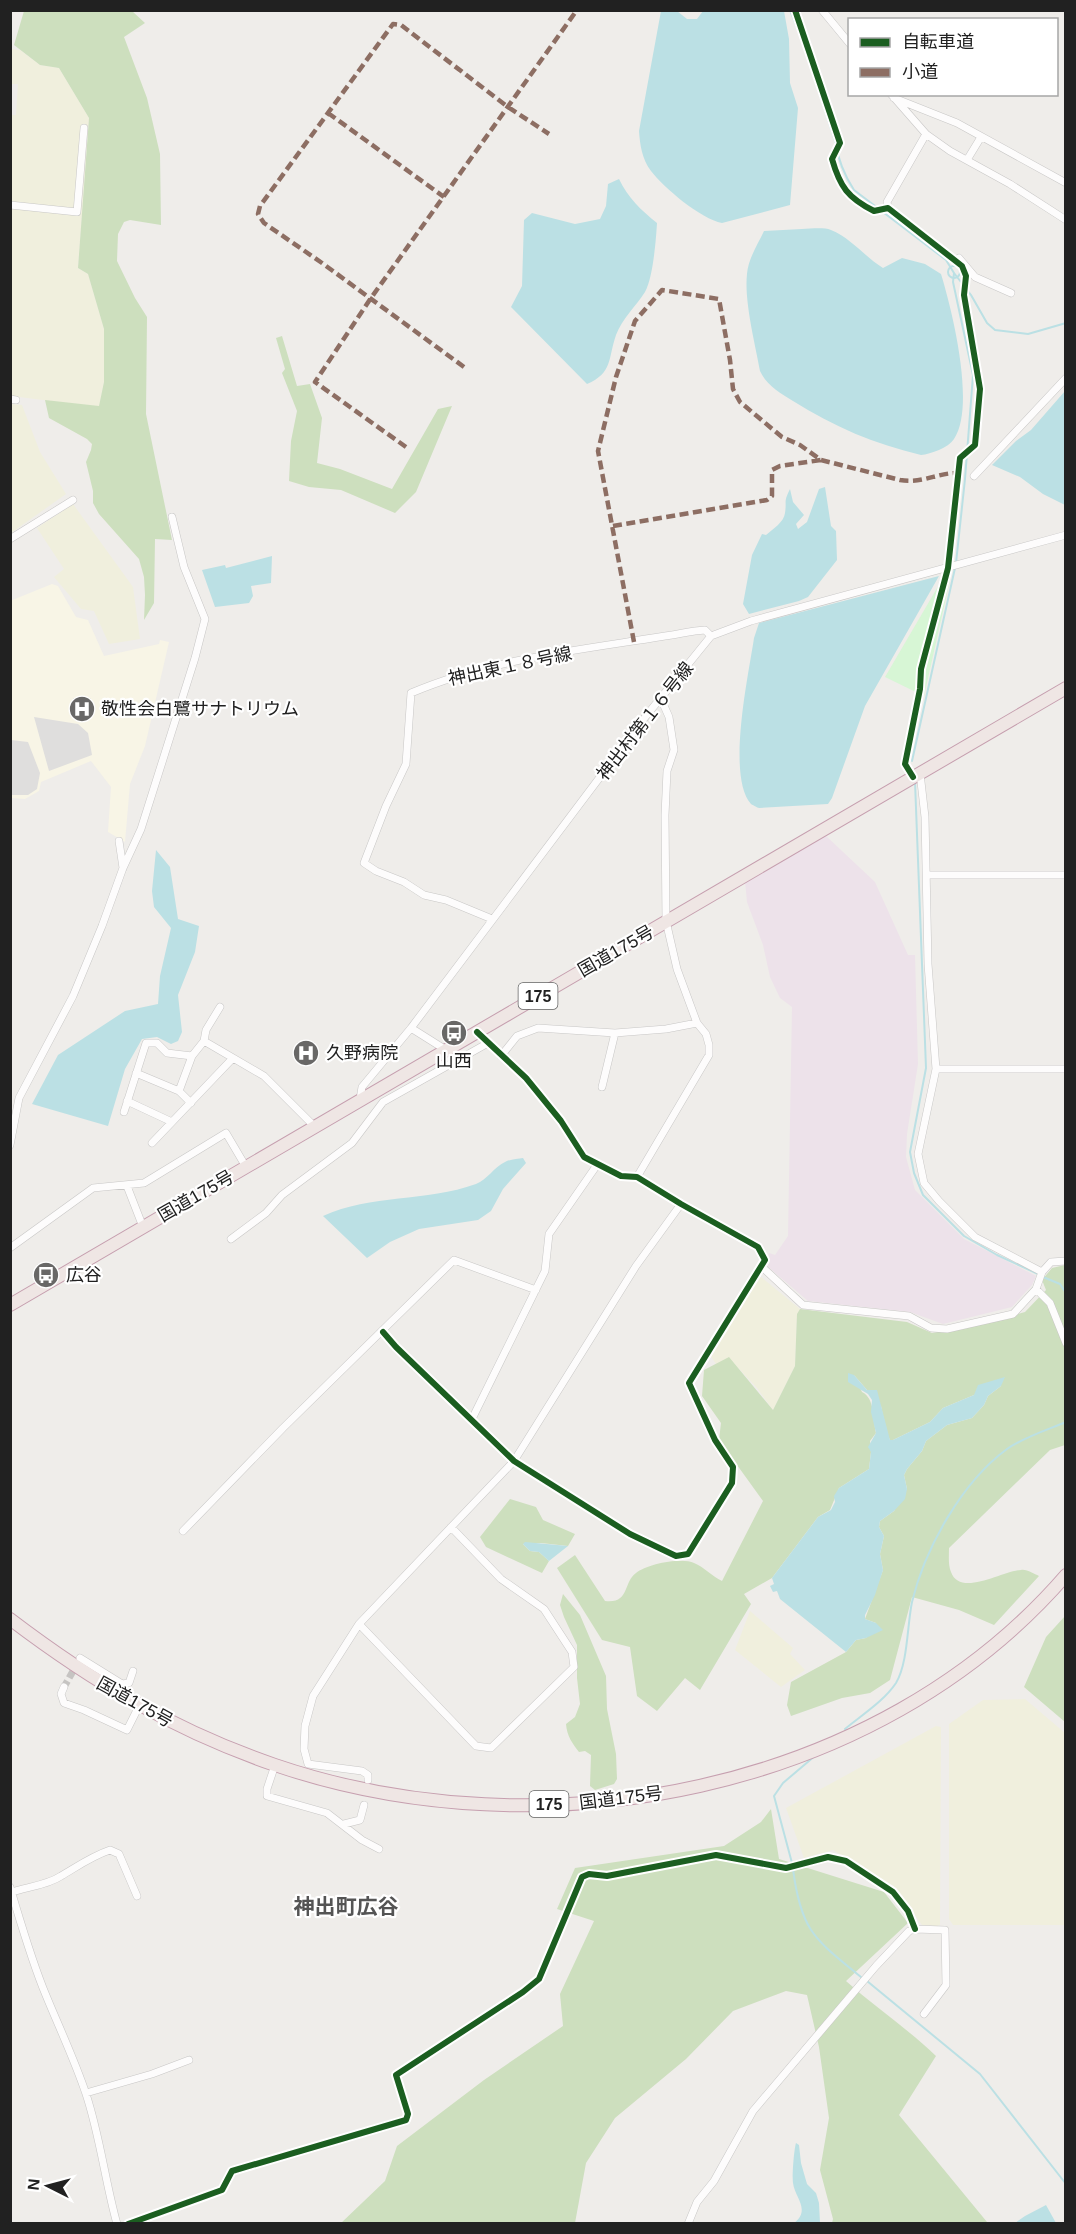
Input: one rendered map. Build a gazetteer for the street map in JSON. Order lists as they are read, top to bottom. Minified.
{"streets":{"highway":["国道175号","175"],"street":["神出東１８号線","神出村第１６号線"]},"crossings":[["神出東１８号線","神出村第１６号線"],["神出村第１６号線","国道175号"]],"districts":["神出町広谷"],"places":{"hospital":["敬性会白鷺サナトリウム","久野病院"],"bus stop":["山西","広谷"]},"legend":["自転車道","小道"],"north":"left"}
